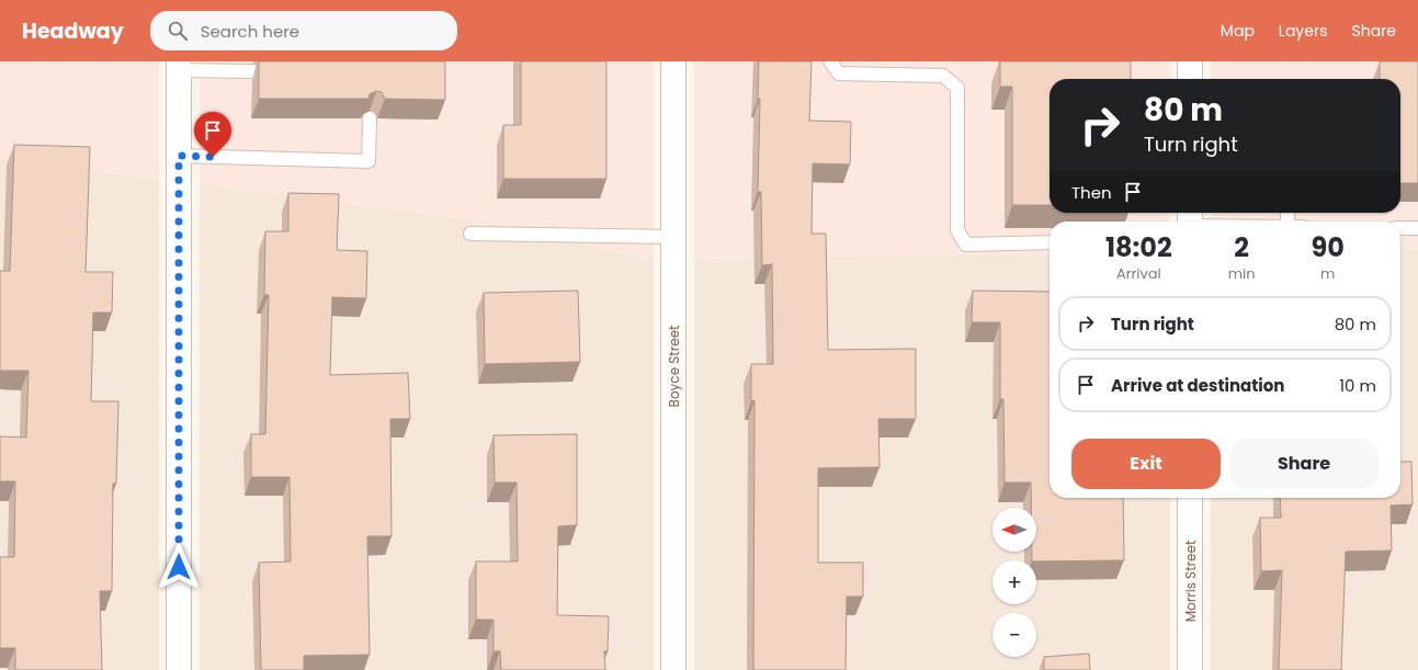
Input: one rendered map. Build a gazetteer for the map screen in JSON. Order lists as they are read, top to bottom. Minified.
{"streets":{"street":["Boyce Street","Morris Street"]},"north":"left","page":{"header":"Headway","search":"Search here","nav":["Map","Layers","Share"],"turn":["80 m","Turn right"],"then":"Then","eta":["18:02","Arrival","2","min","90","m"],"list":[{"name":"Turn right","value":"80 m"},{"name":"Arrive at destination","value":"10 m"}],"buttons":["Exit","Share"],"map_buttons":["+","−"]}}
